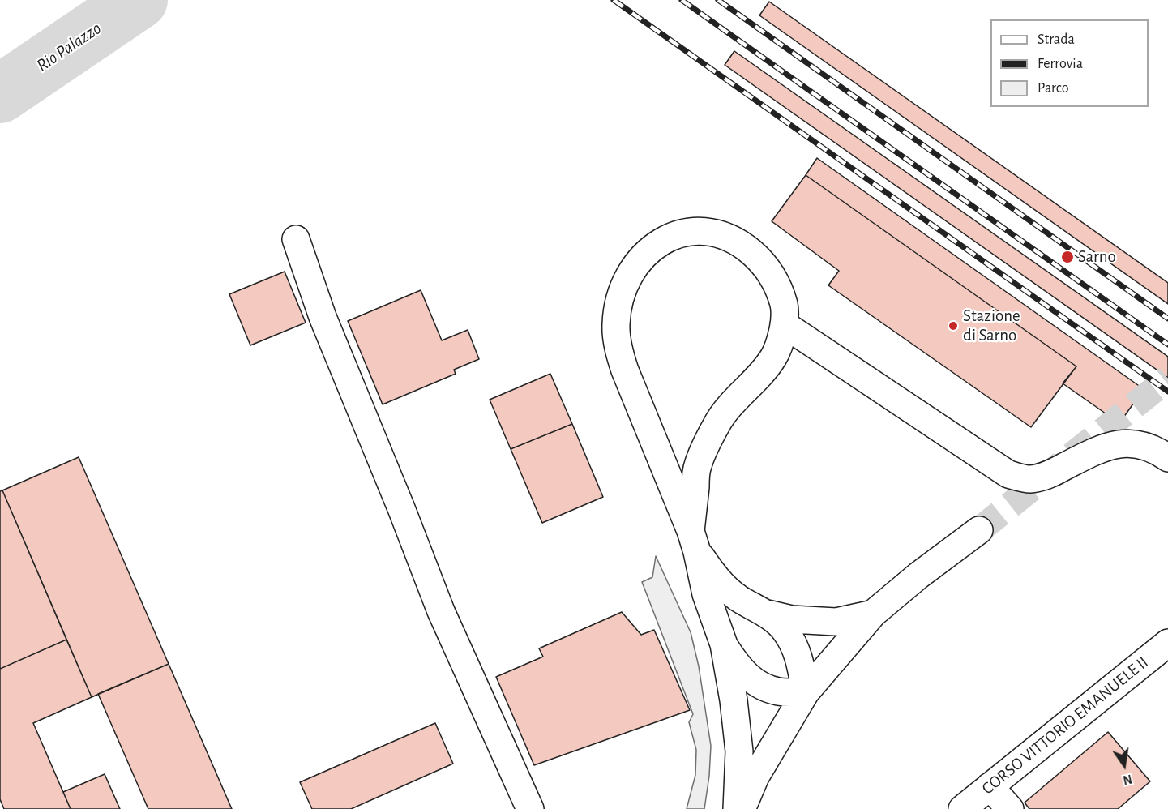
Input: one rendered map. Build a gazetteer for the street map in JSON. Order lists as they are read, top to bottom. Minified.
{"streets":{"street":["CORSO VITTORIO EMANUELE II"]},"water":["Rio Palazzo"],"places":["Sarno","Stazione di Sarno"],"legend":["Strada","Ferrovia","Parco"],"north":"bottom"}
